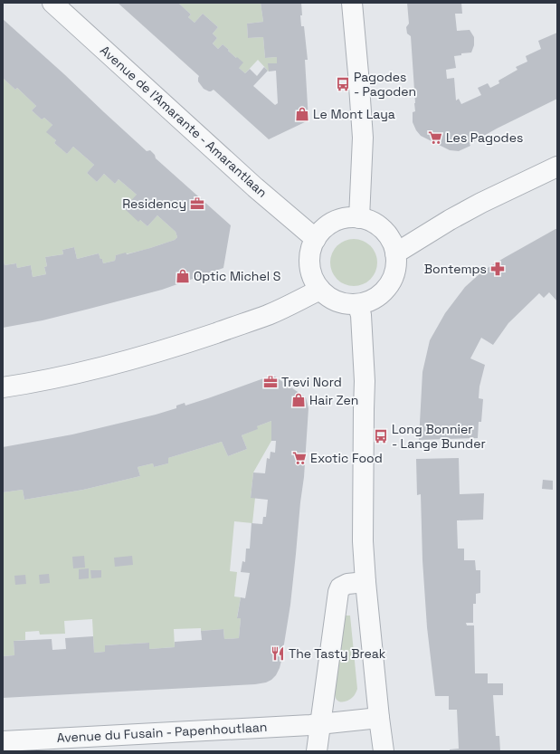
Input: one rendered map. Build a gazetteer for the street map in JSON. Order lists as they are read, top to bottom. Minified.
{"streets":{"street":["Avenue de l'Amarante - Amarantlaan","Avenue du Fusain - Papenhoutlaan"]},"places":{"bus stop":["Pagodes - Pagoden","Long Bonnier - Lange Bunder"],"shop":["Le Mont Laya","Optic Michel S","Hair Zen"],"supermarket":["Les Pagodes","Exotic Food"],"office":["Residency","Trevi Nord"],"pharmacy":["Bontemps"],"restaurant":["The Tasty Break"]}}
